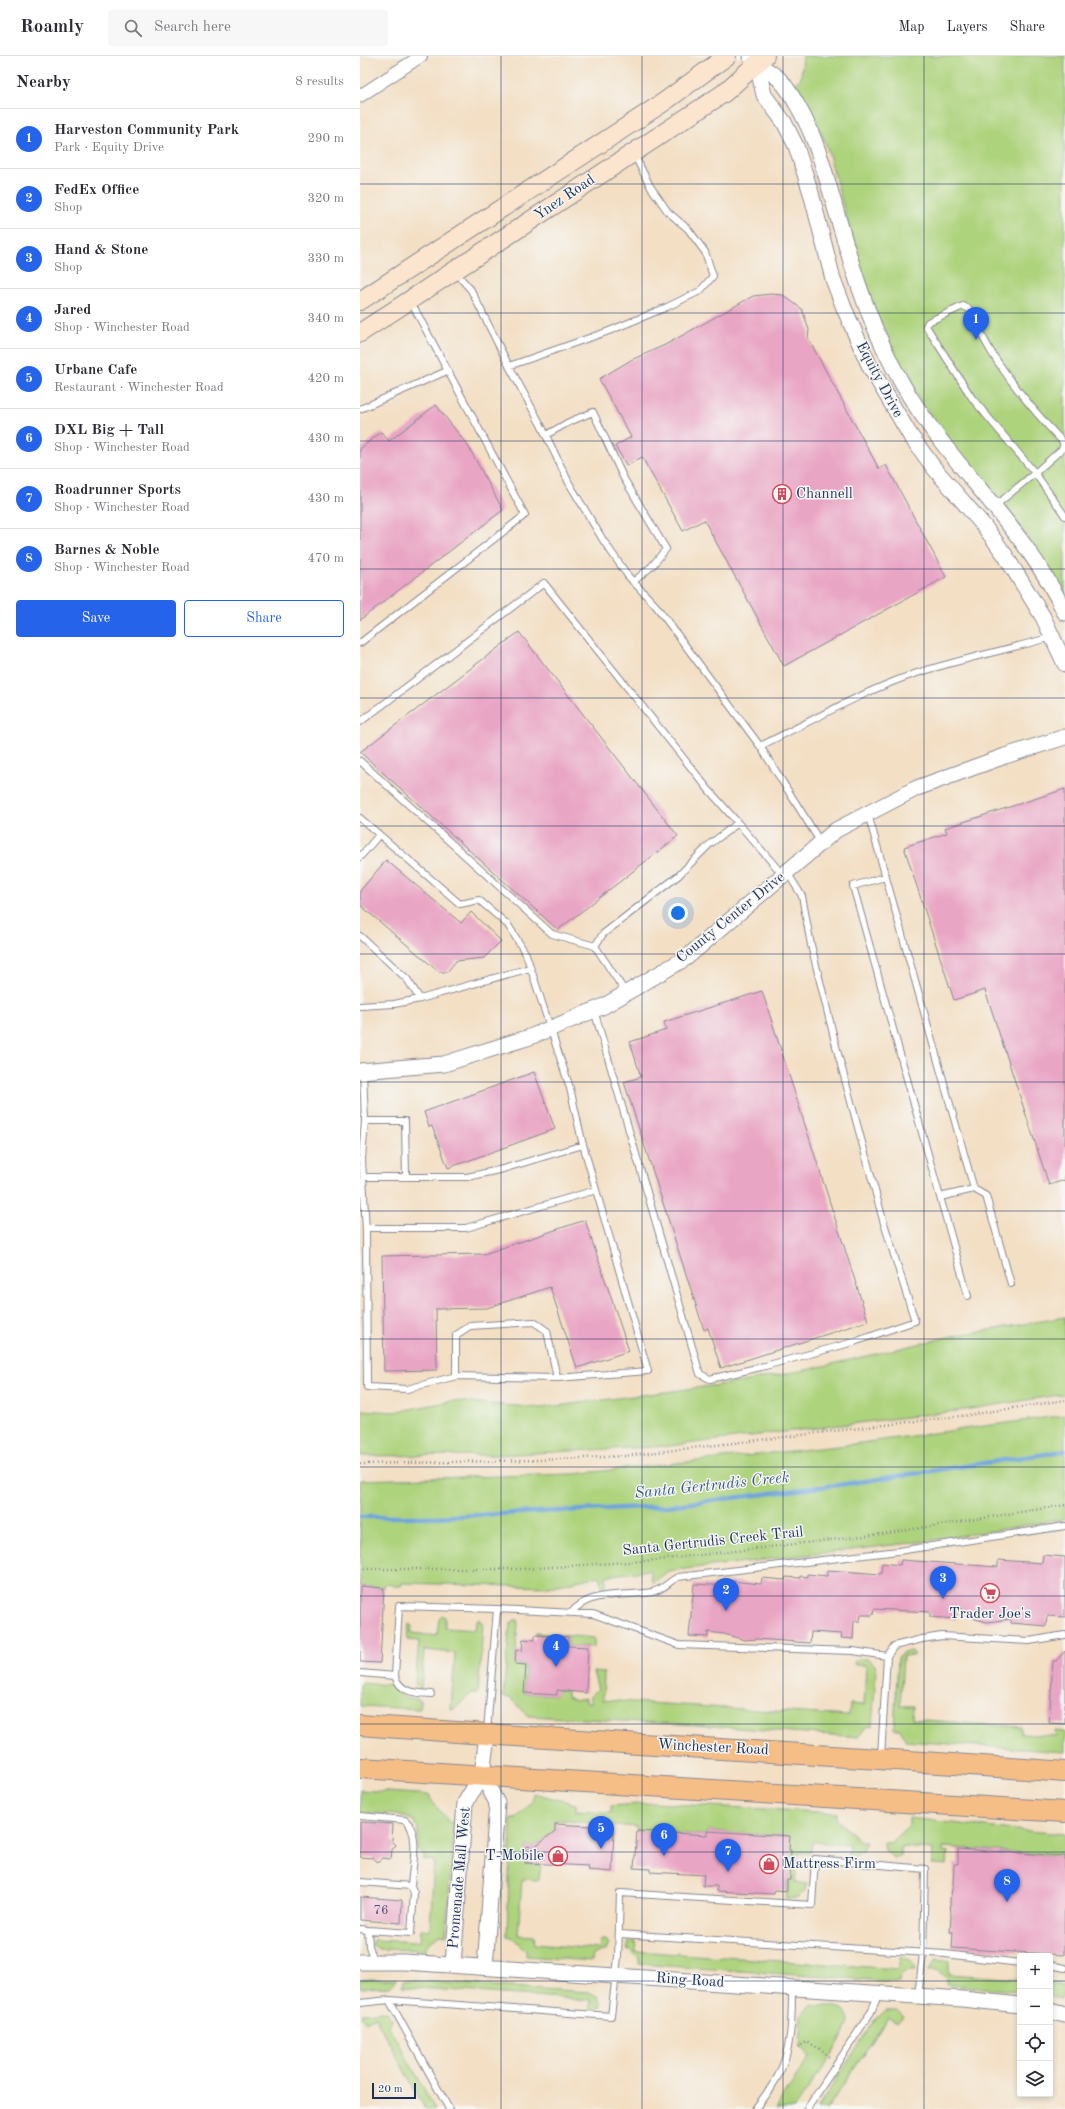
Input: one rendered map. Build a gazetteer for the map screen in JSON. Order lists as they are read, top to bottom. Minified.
{"streets":{"main road":["Ynez Road","Winchester Road"],"street":["Equity Drive","County Center Drive","Promenade Mall West","Ring Road"],"path":["Santa Gertrudis Creek Trail"]},"crossings":[["Ynez Road","Equity Drive"],["Promenade Mall West","Ring Road"]],"water":["Santa Gertrudis Creek"],"places":{"building":["Channell"],"supermarket":["Trader Joe's"],"shop":["T-Mobile","Mattress Firm"]},"house_numbers":["76"],"scale_bar":"20 m","page":{"header":"Roamly","search":"Search here","nav":["Map","Layers","Share"],"heading":["Nearby","8 results"],"list":[{"mark":"1","name":"Harveston Community Park","note":"Park · Equity Drive","value":"290 m"},{"mark":"2","name":"FedEx Office","note":"Shop","value":"320 m"},{"mark":"3","name":"Hand & Stone","note":"Shop","value":"330 m"},{"mark":"4","name":"Jared","note":"Shop · Winchester Road","value":"340 m"},{"mark":"5","name":"Urbane Cafe","note":"Restaurant · Winchester Road","value":"420 m"},{"mark":"6","name":"DXL Big + Tall","note":"Shop · Winchester Road","value":"430 m"},{"mark":"7","name":"Roadrunner Sports","note":"Shop · Winchester Road","value":"430 m"},{"mark":"8","name":"Barnes & Noble","note":"Shop · Winchester Road","value":"470 m"}],"pins":["1","3","2","4","5","6","7","8"],"buttons":["Save","Share"],"map_buttons":["+","−"],"scale":"20 m"}}
